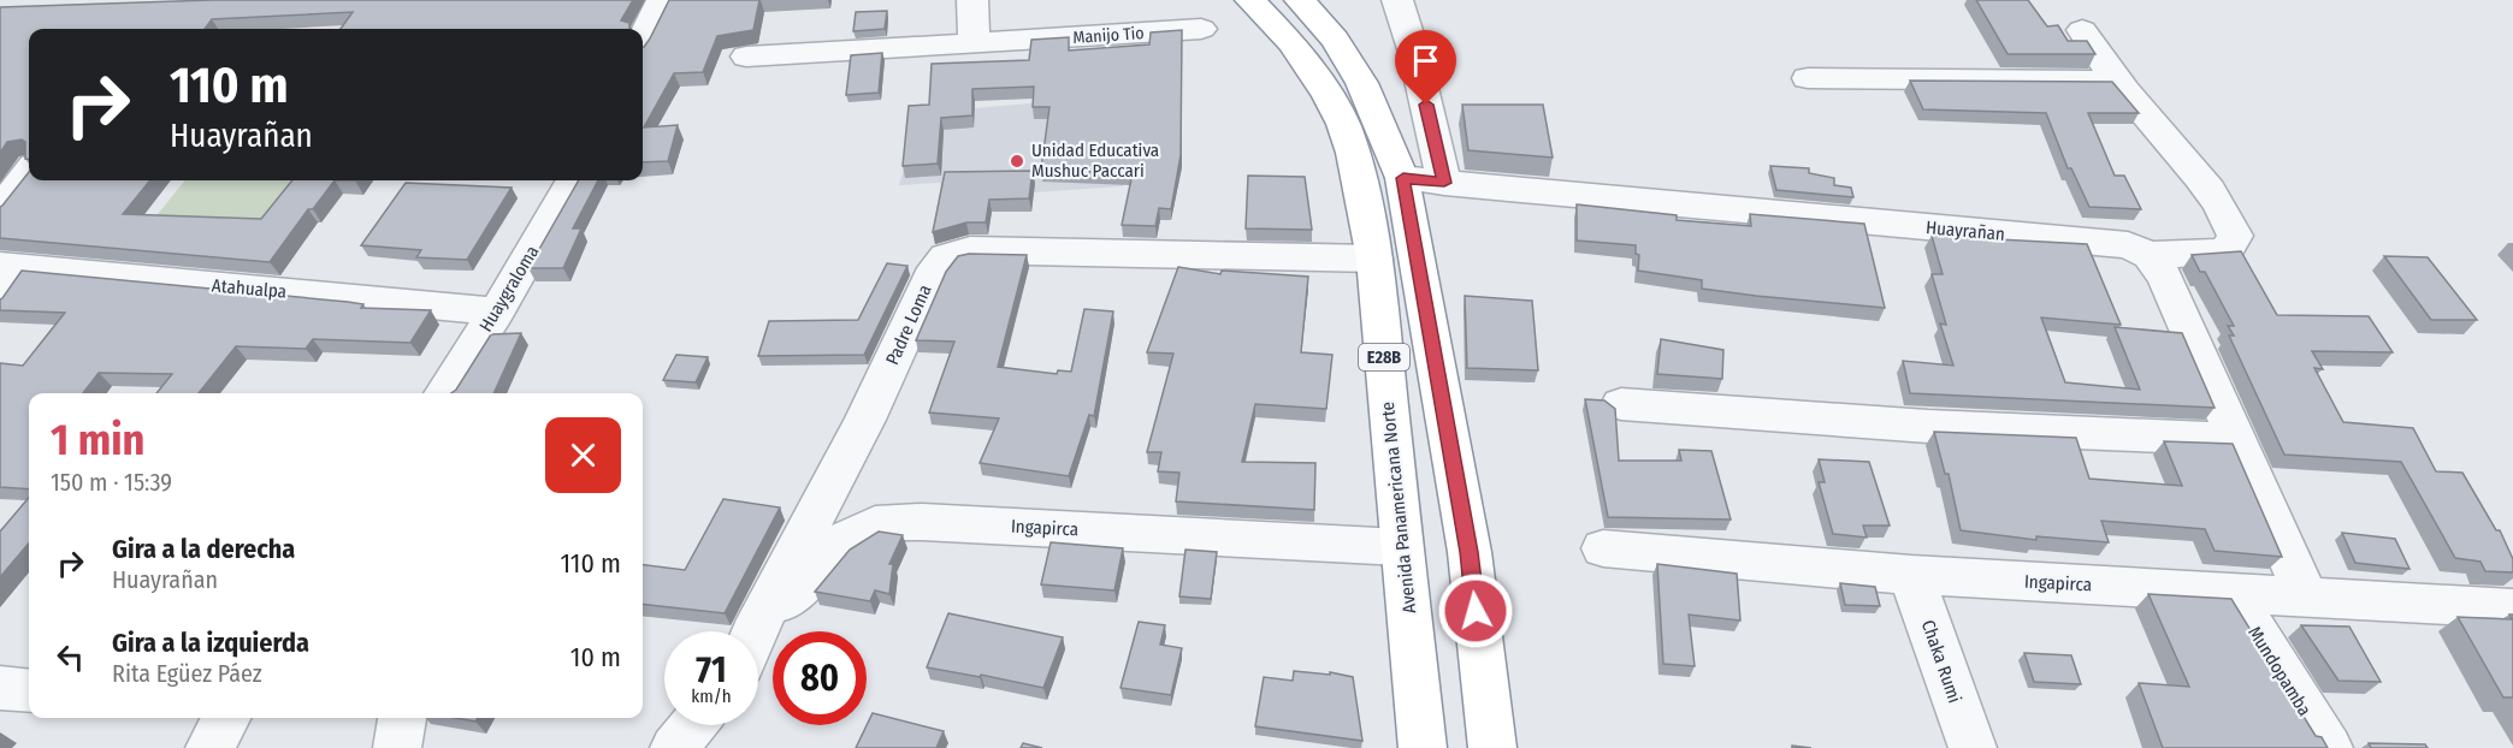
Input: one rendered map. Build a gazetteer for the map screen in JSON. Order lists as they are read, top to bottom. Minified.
{"streets":{"highway":["E28B","Avenida Panamericana Norte"],"street":["Manijo Tio","Huayrañan","Atahualpa","Huaygraloma","Padre Loma","Ingapirca","Chaka Rumi","Mundopamba"]},"crossings":[["Huayrañan","E28B"],["Atahualpa","Huaygraloma"],["Padre Loma","Avenida Panamericana Norte"],["Avenida Panamericana Norte","Ingapirca"],["Ingapirca","Chaka Rumi"],["Ingapirca","Mundopamba"]],"places":["Unidad Educativa Mushuc Paccari"],"page":{"turn":["110 m","Huayrañan"],"heading":["1 min","150 m · 15:39"],"list":[{"name":"Gira a la derecha","note":"Huayrañan","value":"110 m"},{"name":"Gira a la izquierda","note":"Rita Egüez Páez","value":"10 m"}],"speed":"71 km/h","limit":"80"}}
